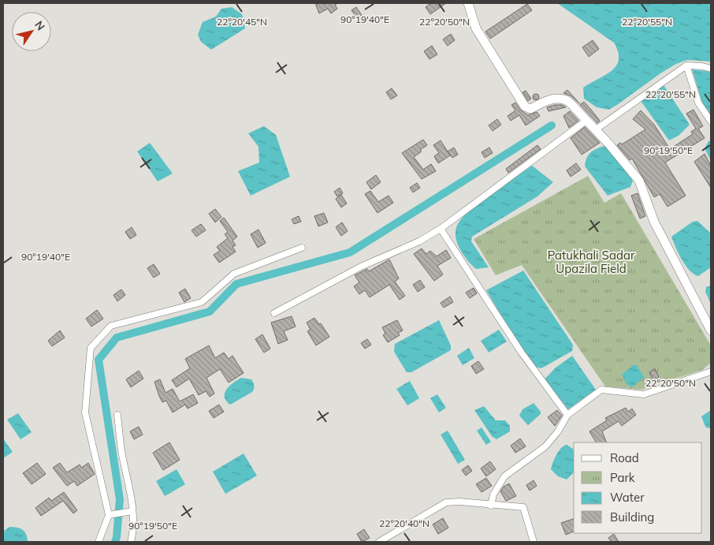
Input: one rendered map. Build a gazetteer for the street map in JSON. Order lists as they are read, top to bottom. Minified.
{"parks":["Patukhali Sadar Upazila Field"],"legend":["Road","Park","Water","Building"],"north":"top right","coordinates":["90°19'40\"E","22°20'45\"N","22°20'50\"N","22°20'55\"N","90°19'50\"E","22°20'40\"N"]}
